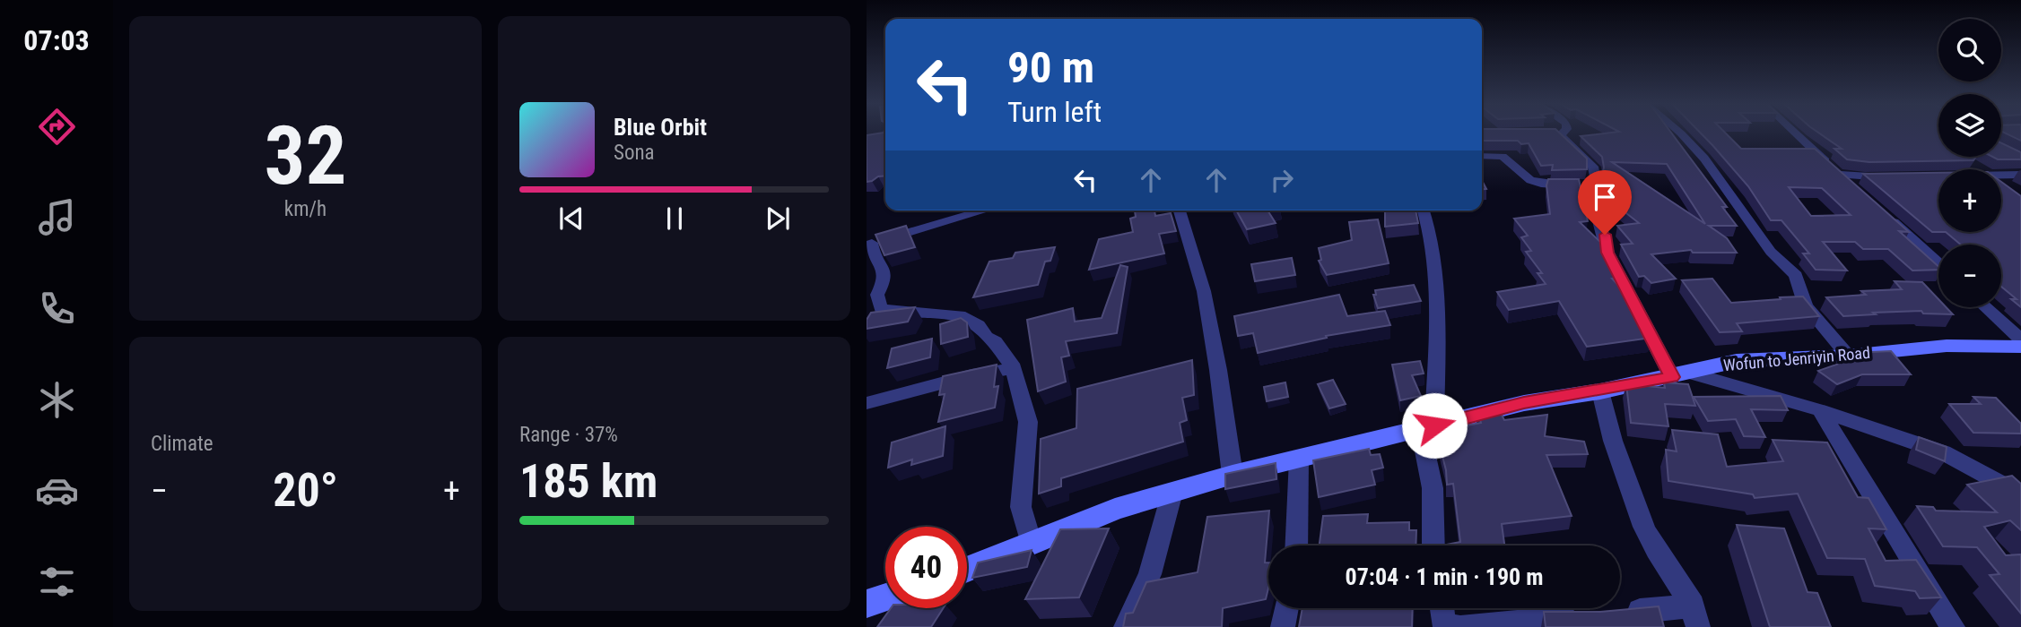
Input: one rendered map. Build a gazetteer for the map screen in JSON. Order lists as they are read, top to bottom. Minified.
{"streets":{"street":["Wofun to Jenriyin Road"]},"page":{"tabs":"07:03","tile":[["32","km/h"],"Climate",["Range · 37%","185 km"]],"map_buttons":["+","−"],"turn":["90 m","Turn left"],"song":["Blue Orbit","Sona"],"heat":["−","20°","+"],"limit":"40","trip":"07:04 · 1 min · 190 m"}}
